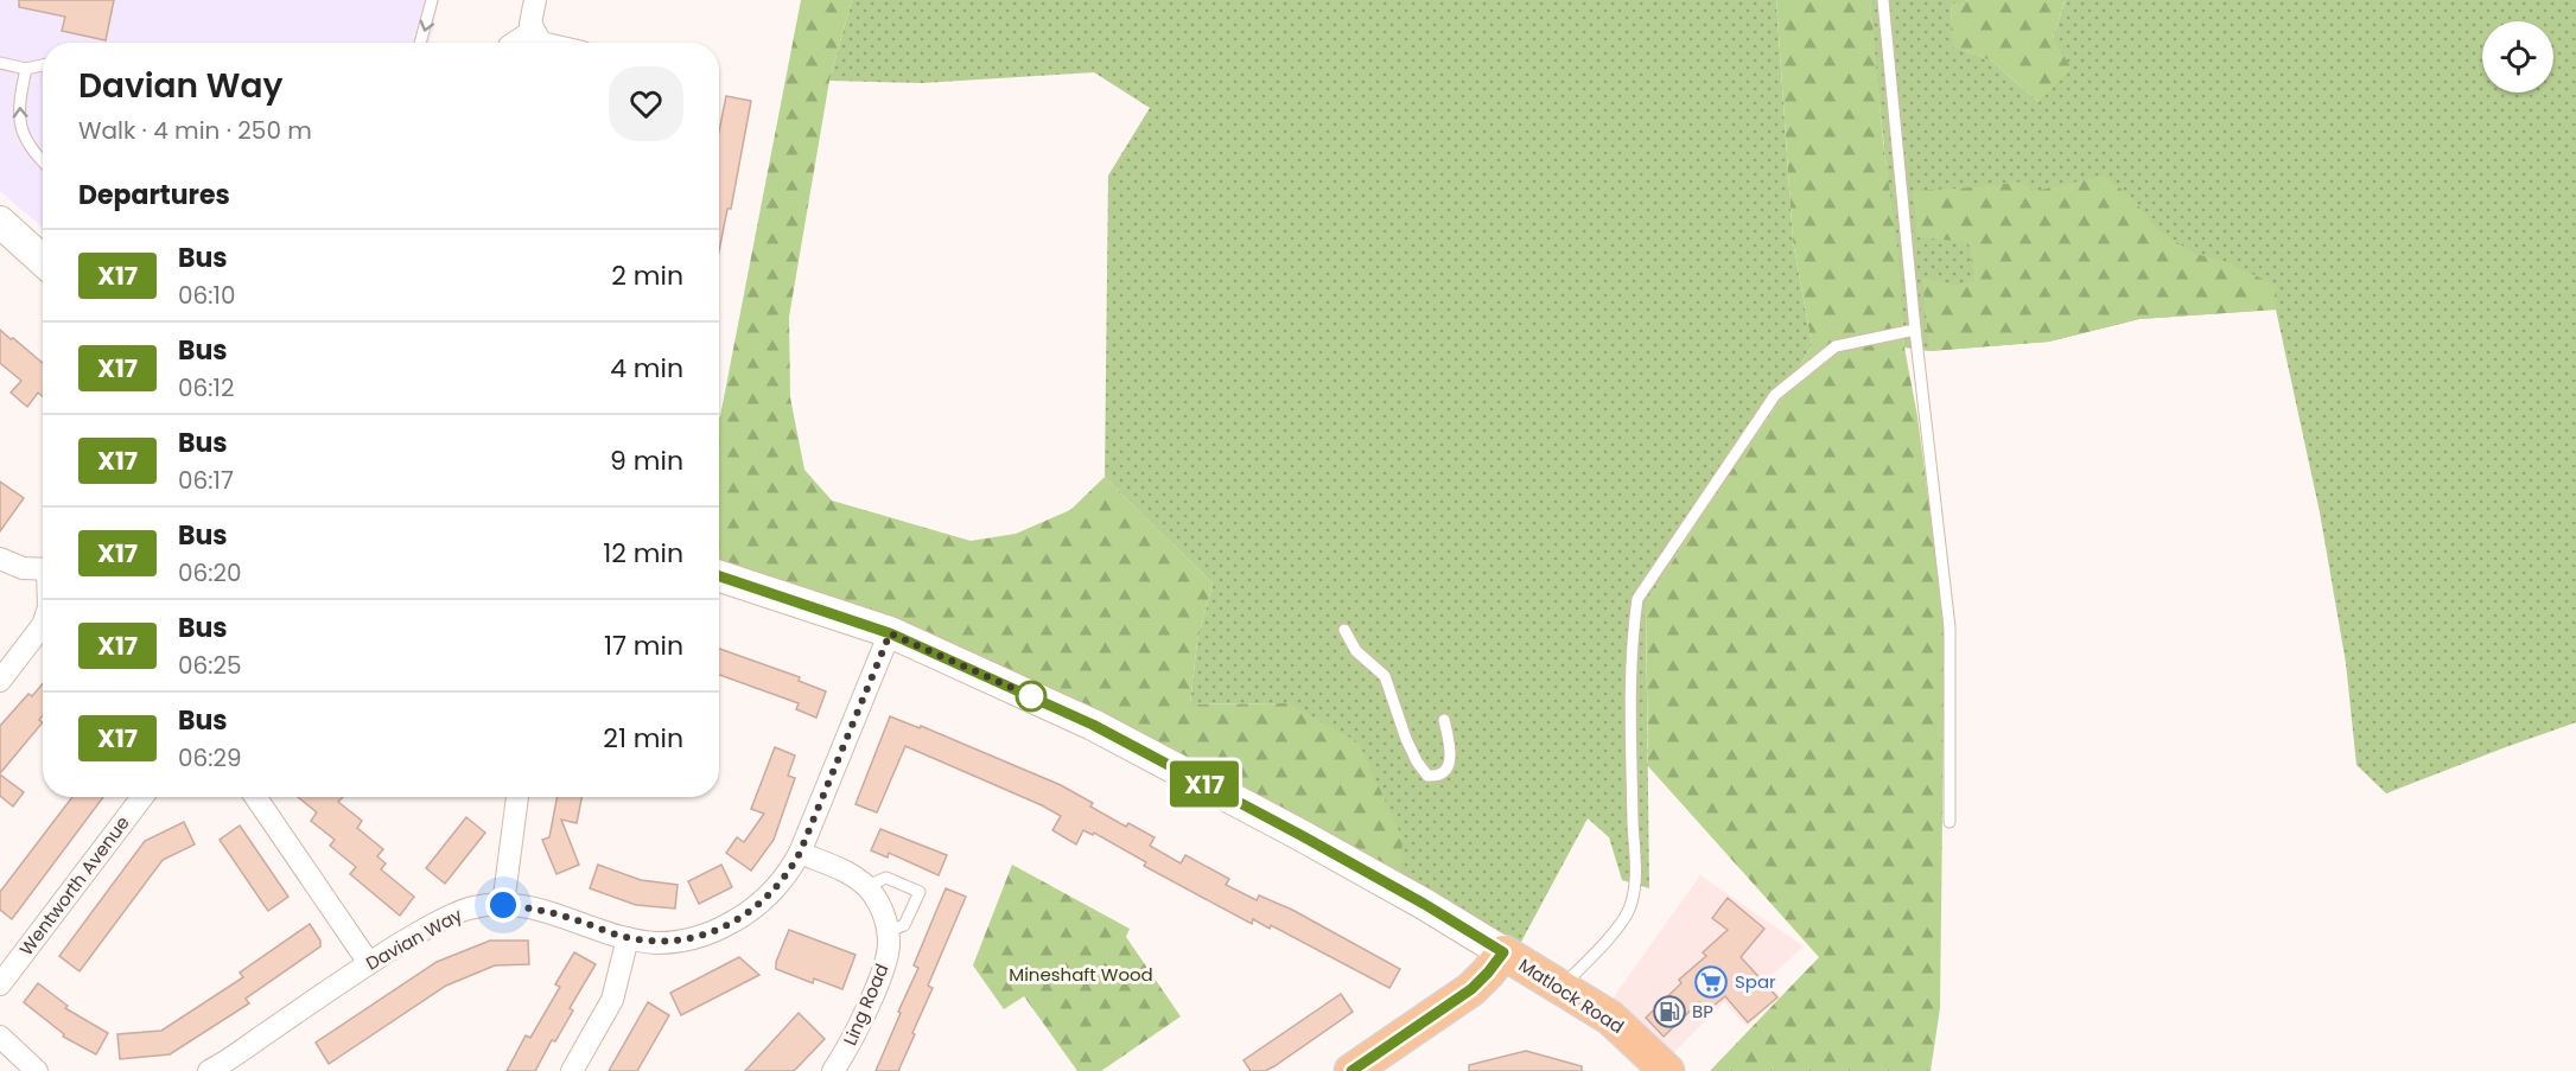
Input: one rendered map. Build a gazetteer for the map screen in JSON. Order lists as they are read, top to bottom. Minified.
{"streets":{"main road":["Matlock Road"],"street":["Wentworth Avenue","Davian Way","Ling Road"]},"crossings":[["Davian Way","Ling Road"]],"parks":["Mineshaft Wood"],"places":{"supermarket":["Spar"],"fuel station":["BP"]},"lines":["bus line X17"],"page":{"on_map":"X17","heading":[["Davian Way","Walk · 4 min · 250 m"],"Departures"],"list":[{"mark":"X17","name":"Bus","note":"06:10","value":"2 min"},{"mark":"X17","name":"Bus","note":"06:12","value":"4 min"},{"mark":"X17","name":"Bus","note":"06:17","value":"9 min"},{"mark":"X17","name":"Bus","note":"06:20","value":"12 min"},{"mark":"X17","name":"Bus","note":"06:25","value":"17 min"},{"mark":"X17","name":"Bus","note":"06:29","value":"21 min"}]}}
